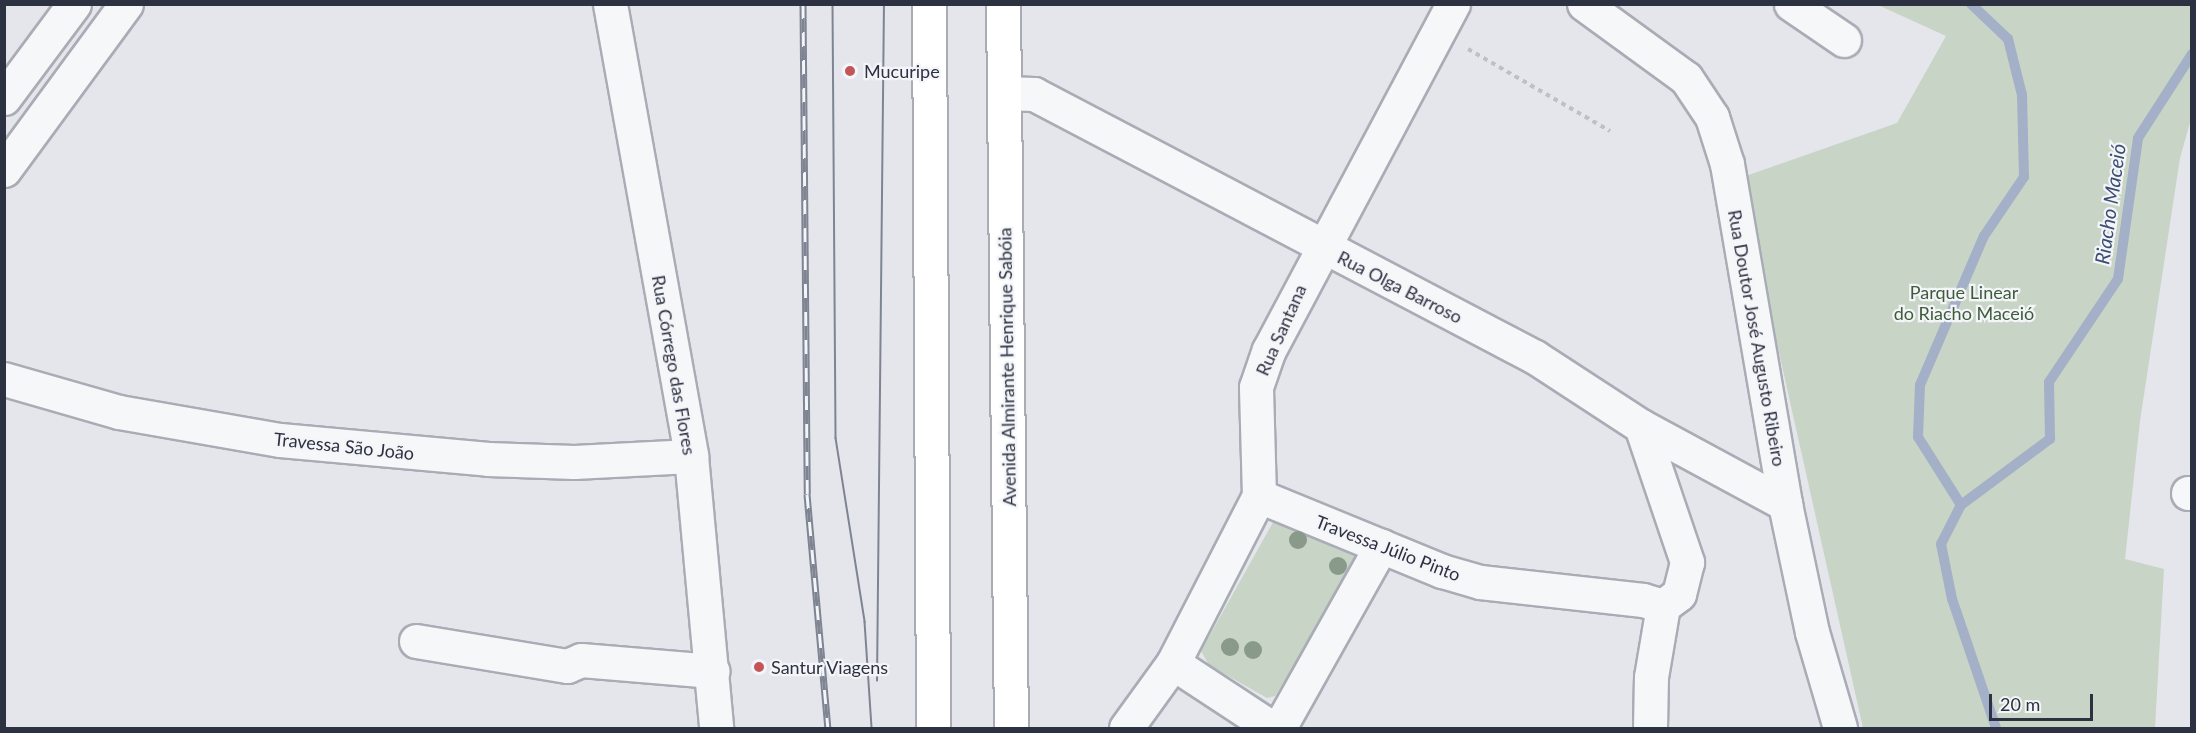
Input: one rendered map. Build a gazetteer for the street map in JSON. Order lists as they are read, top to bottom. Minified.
{"streets":{"highway":["Avenida Almirante Henrique Sabóia"],"street":["Rua Olga Barroso","Rua Santana","Rua Doutor José Augusto Ribeiro","Rua Córrego das Flores","Travessa São João","Travessa Júlio Pinto"]},"crossings":[["Rua Olga Barroso","Rua Santana"],["Rua Olga Barroso","Rua Doutor José Augusto Ribeiro"],["Rua Olga Barroso","Avenida Almirante Henrique Sabóia"],["Rua Santana","Travessa Júlio Pinto"],["Rua Córrego das Flores","Travessa São João"]],"water":["Riacho Maceió"],"parks":["Parque Linear do Riacho Maceió"],"places":["Mucuripe","Santur Viagens"],"scale_bar":"20 m"}
